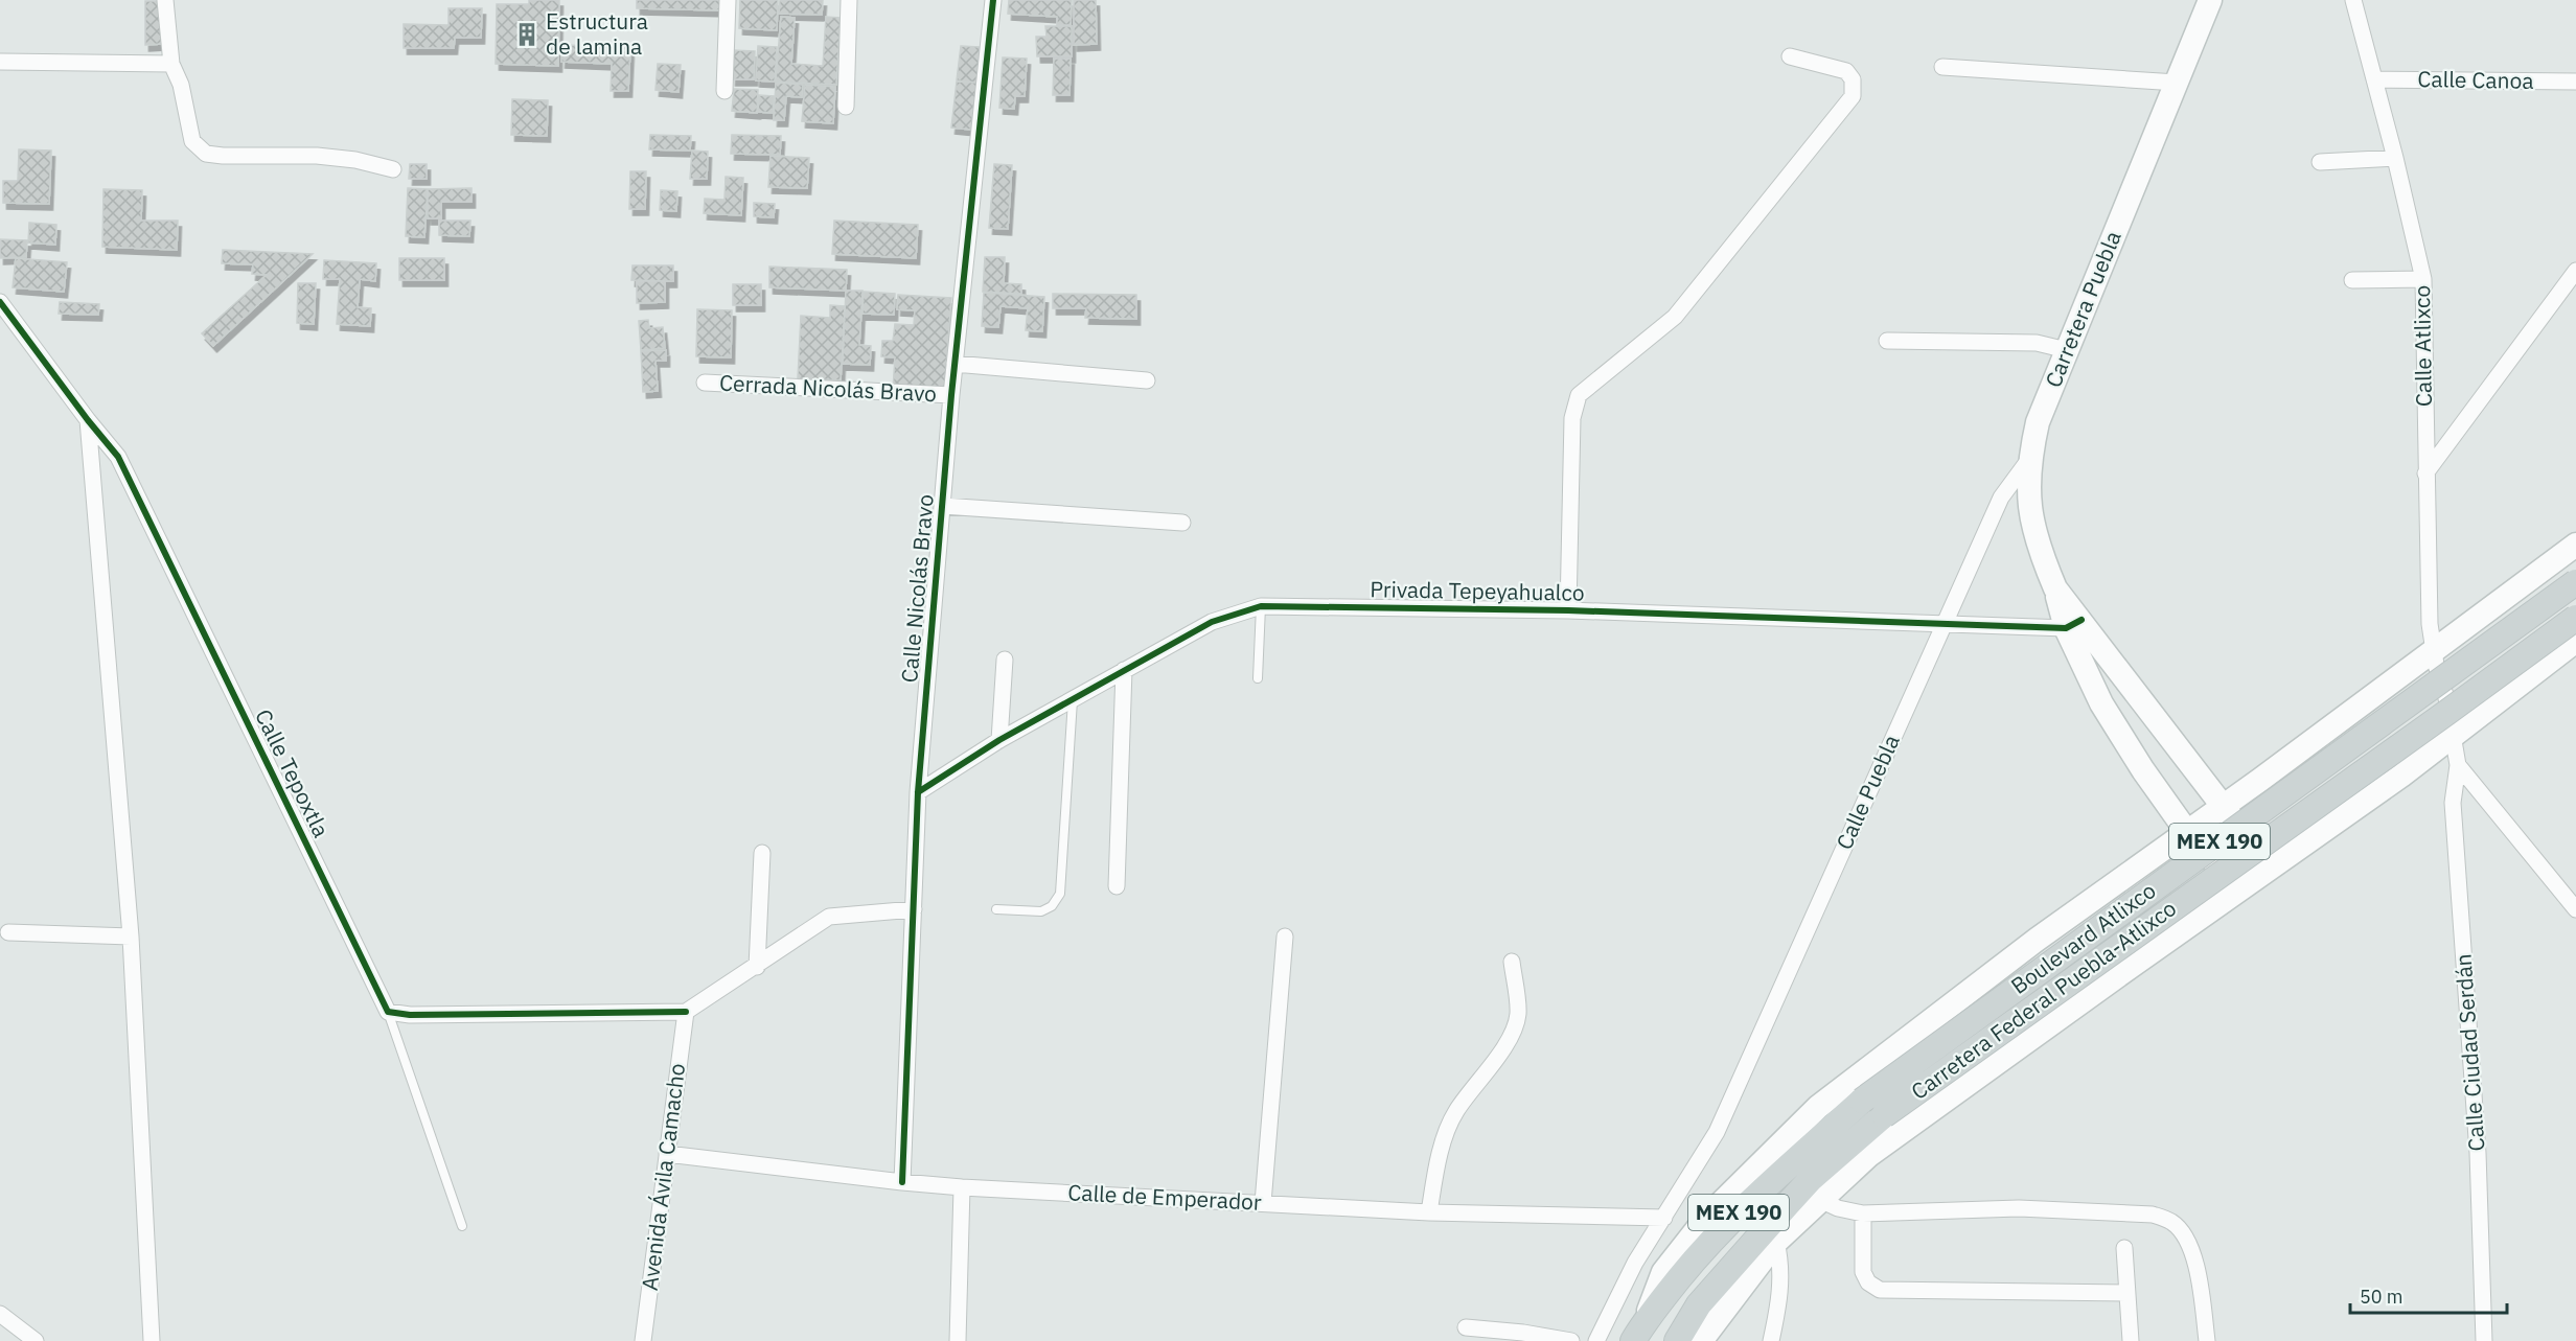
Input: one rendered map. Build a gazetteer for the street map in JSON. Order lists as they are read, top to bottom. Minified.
{"streets":{"main road":["Carretera Puebla","MEX 190","Boulevard Atlixco","Carretera Federal Puebla-Atlixco"],"street":["Calle Canoa","Calle Atlixco","Cerrada Nicolás Bravo","Calle Nicolás Bravo","Privada Tepeyahualco","Calle Tepoxtla","Calle Puebla","Calle Ciudad Serdán","Avenida Ávila Camacho","Calle de Emperador"]},"crossings":[["Calle Canoa","Calle Atlixco"],["Carretera Puebla","Privada Tepeyahualco"],["Carretera Puebla","Calle Puebla"],["Calle Atlixco","Calle Ciudad Serdán"],["Cerrada Nicolás Bravo","Calle Nicolás Bravo"],["Calle Nicolás Bravo","Privada Tepeyahualco"],["Calle Nicolás Bravo","Calle de Emperador"],["Privada Tepeyahualco","Calle Puebla"],["Calle Puebla","Calle de Emperador"],["Avenida Ávila Camacho","Calle de Emperador"]],"places":{"building":["Estructura de lamina"]},"scale_bar":"50 m"}
